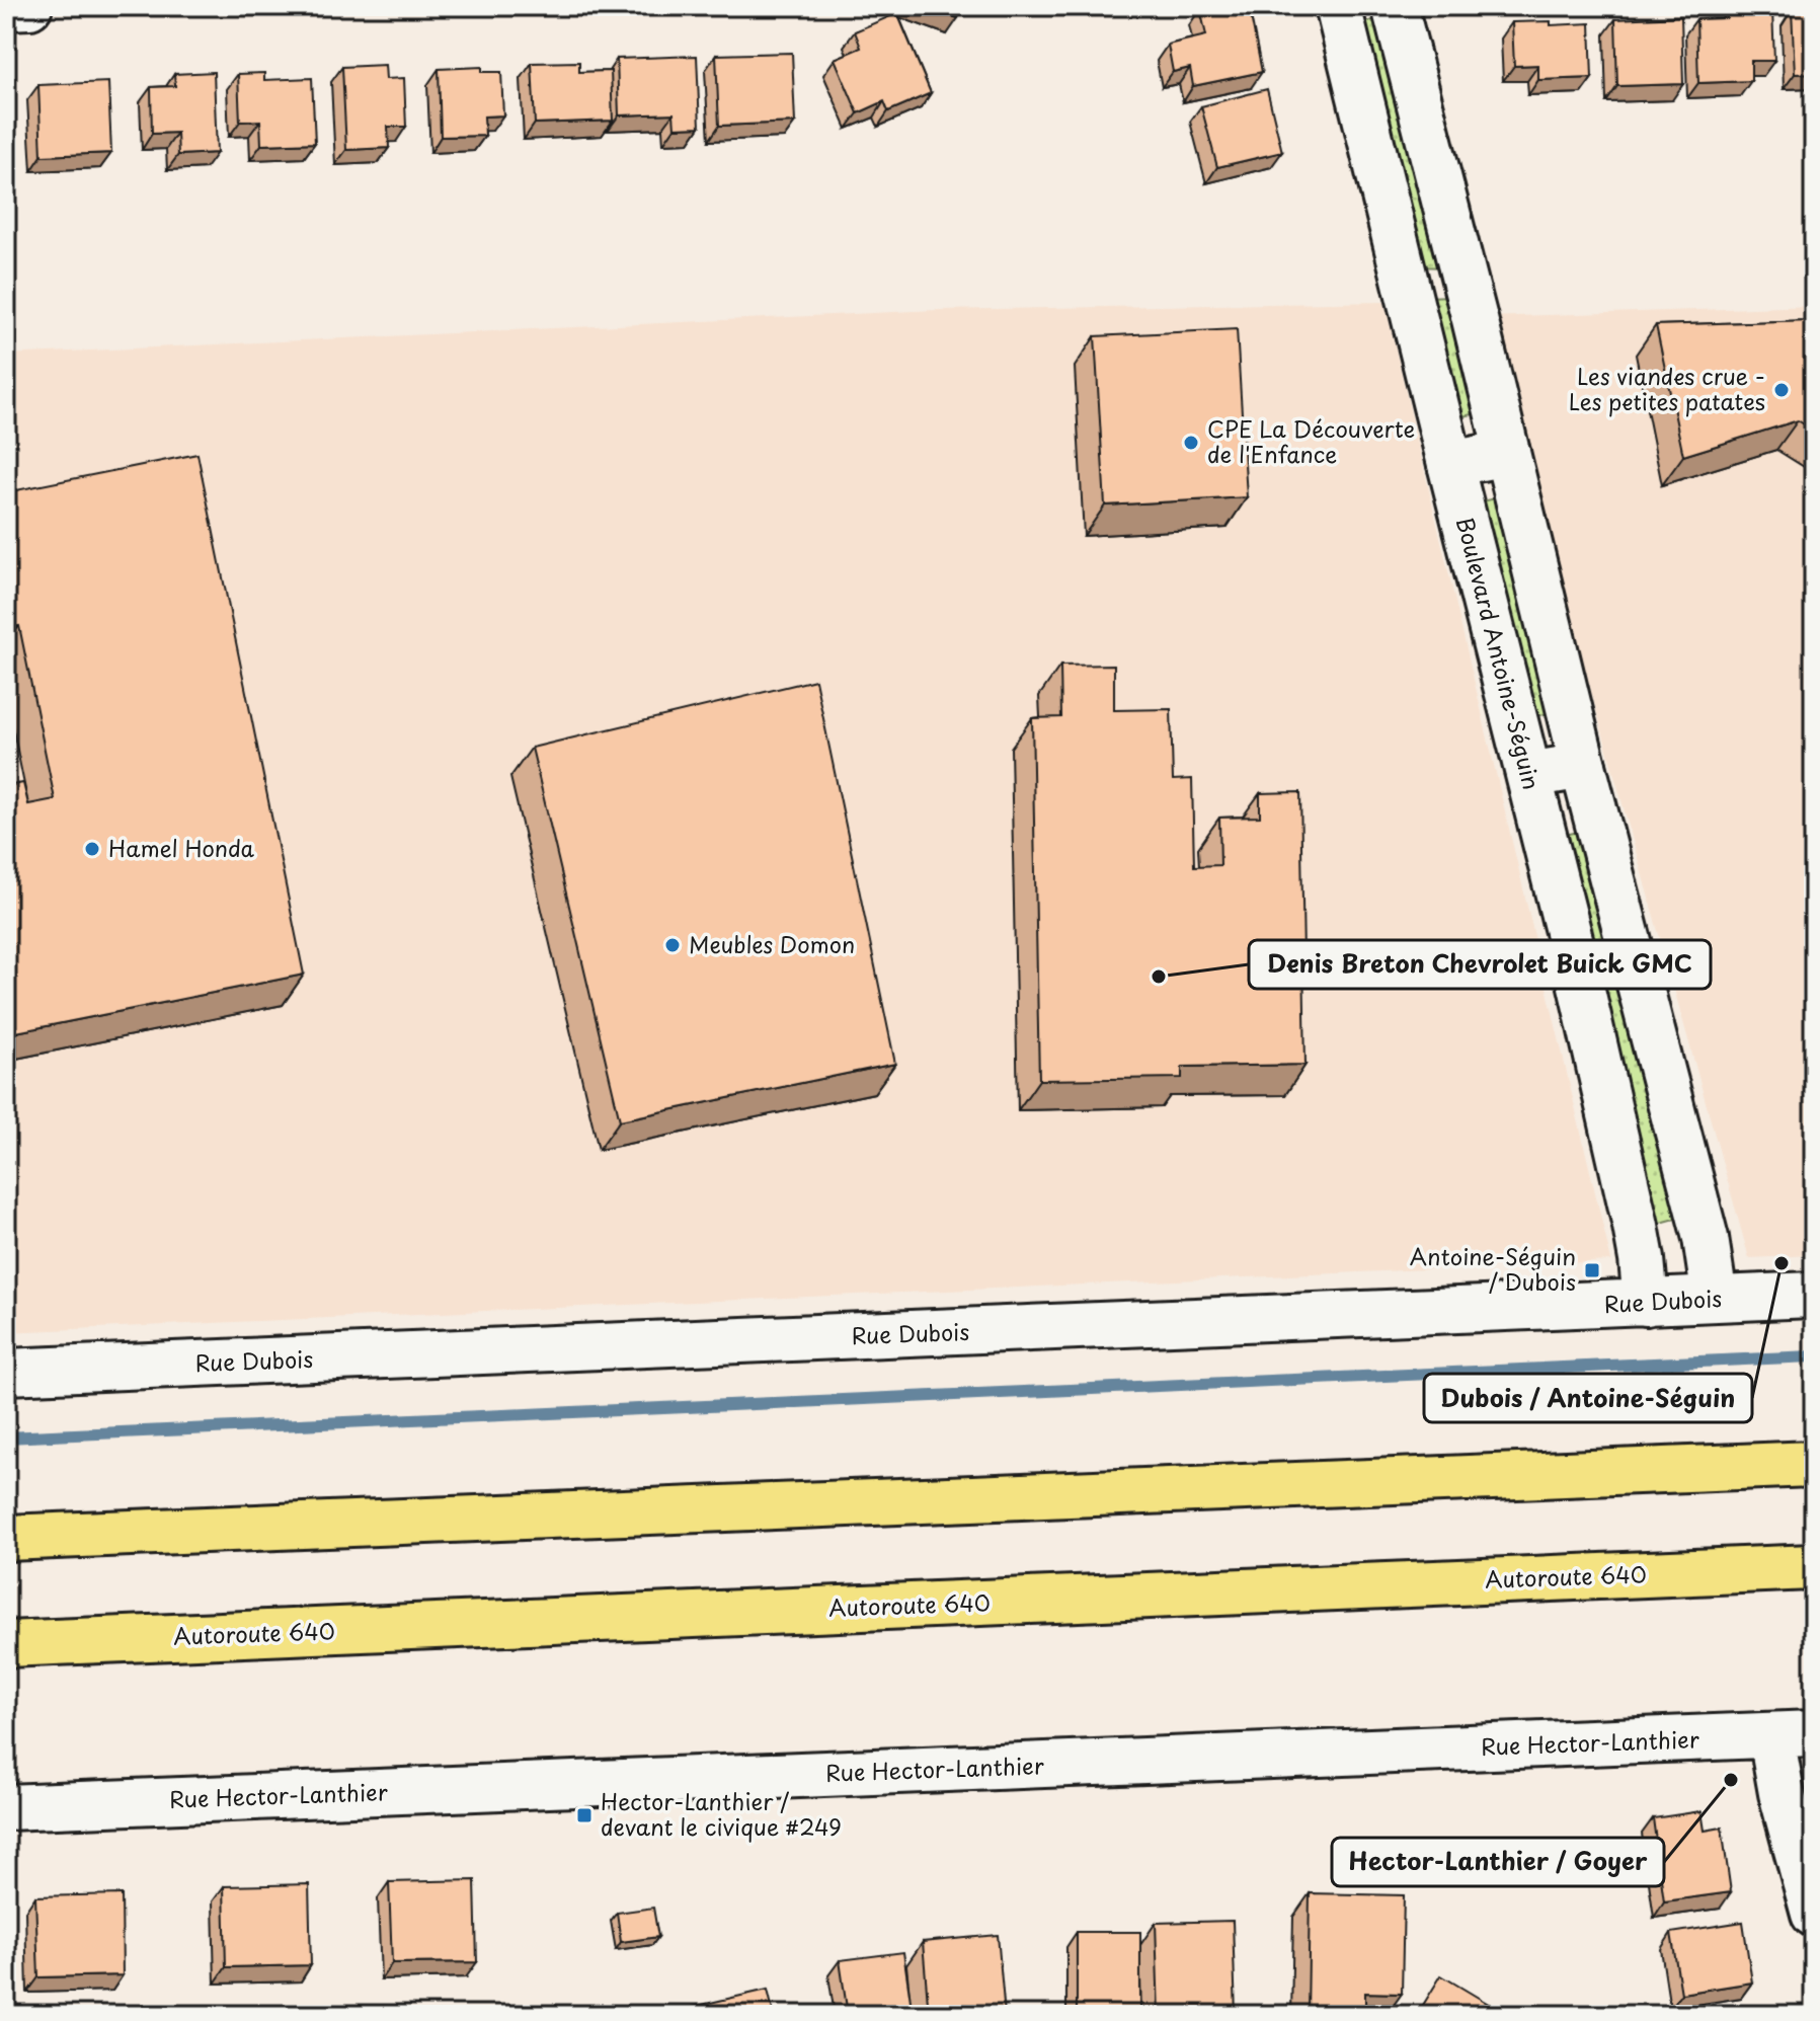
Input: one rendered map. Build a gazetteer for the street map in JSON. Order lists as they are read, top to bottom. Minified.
{"streets":{"highway":["Autoroute 640"],"street":["Boulevard Antoine-Séguin","Rue Dubois","Rue Hector-Lanthier"]},"crossings":[["Boulevard Antoine-Séguin","Rue Dubois"]],"places":{"other":["Les viandes crue - Les petites patates","CPE La Découverte de l'Enfance","Hamel Honda","Meubles Domon","Denis Breton Chevrolet Buick GMC","Dubois / Antoine-Séguin","Hector-Lanthier / Goyer"],"transit":["Antoine-Séguin / Dubois","Hector-Lanthier / devant le civique #249"]}}
